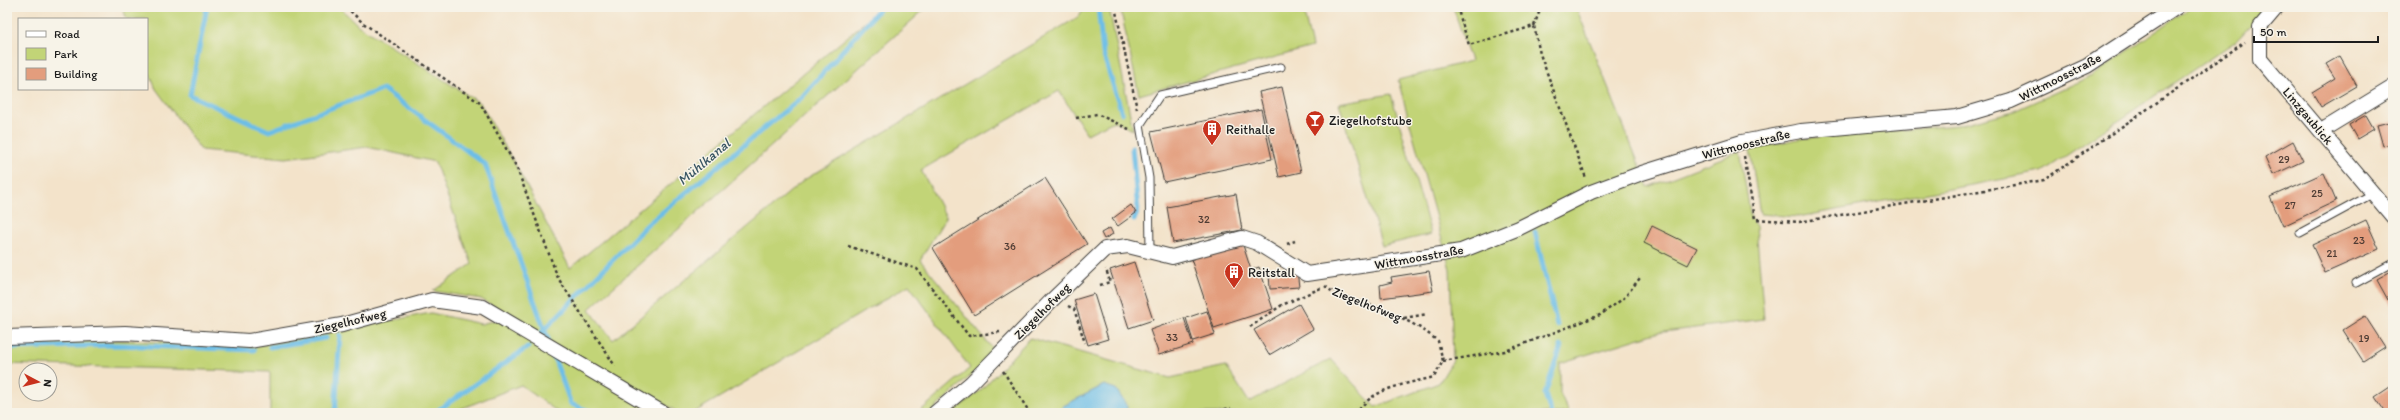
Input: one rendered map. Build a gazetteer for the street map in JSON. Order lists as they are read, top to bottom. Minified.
{"streets":{"street":["Wittmoosstraße","Linzgaublick","Ziegelhofweg"]},"crossings":[["Wittmoosstraße","Ziegelhofweg"]],"water":["Mühlkanal"],"places":{"bar":["Ziegelhofstube"],"building":["Reithalle","Reitstall"]},"house_numbers":["29","25","27","32","23","36","21","33","19"],"legend":["Road","Park","Building"],"scale_bar":"50 m","north":"right"}
